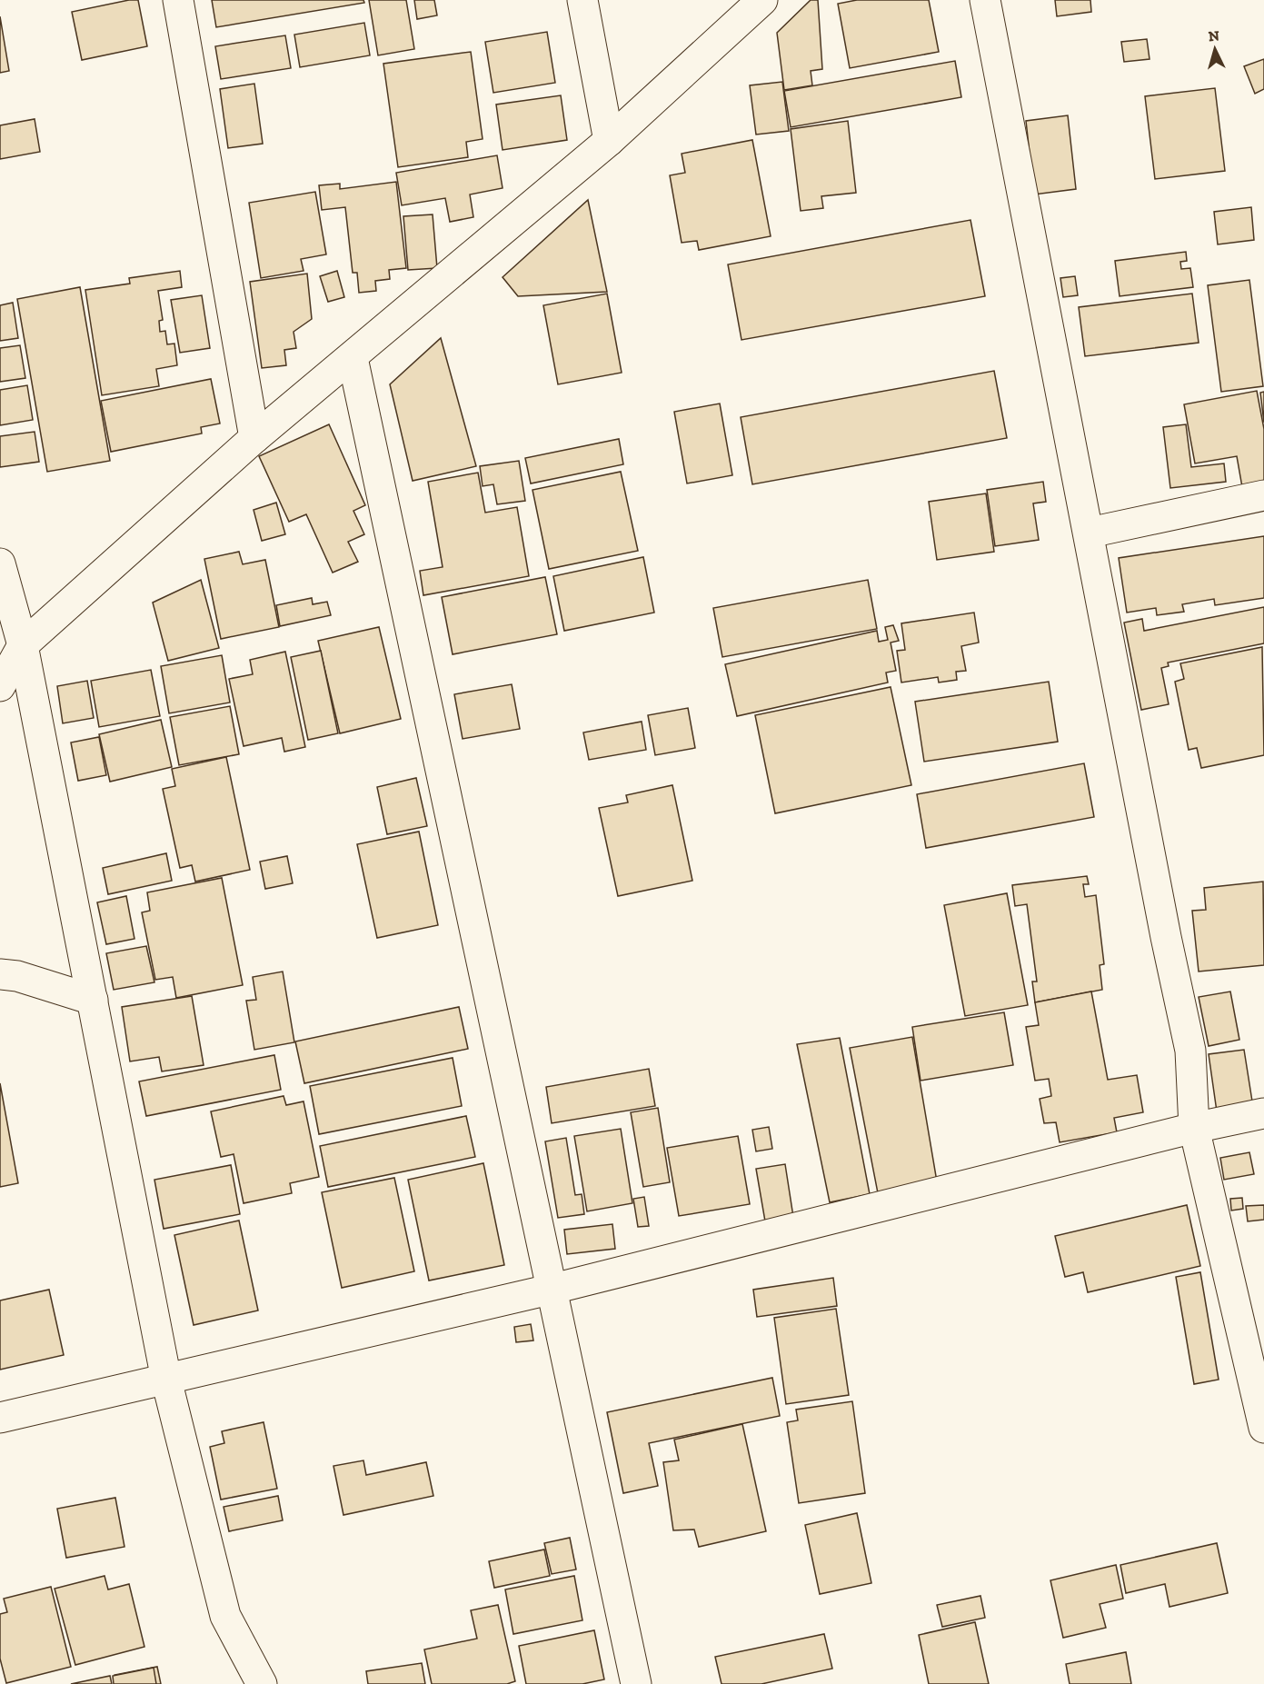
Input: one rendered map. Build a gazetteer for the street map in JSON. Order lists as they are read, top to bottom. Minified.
{"north":"top"}
